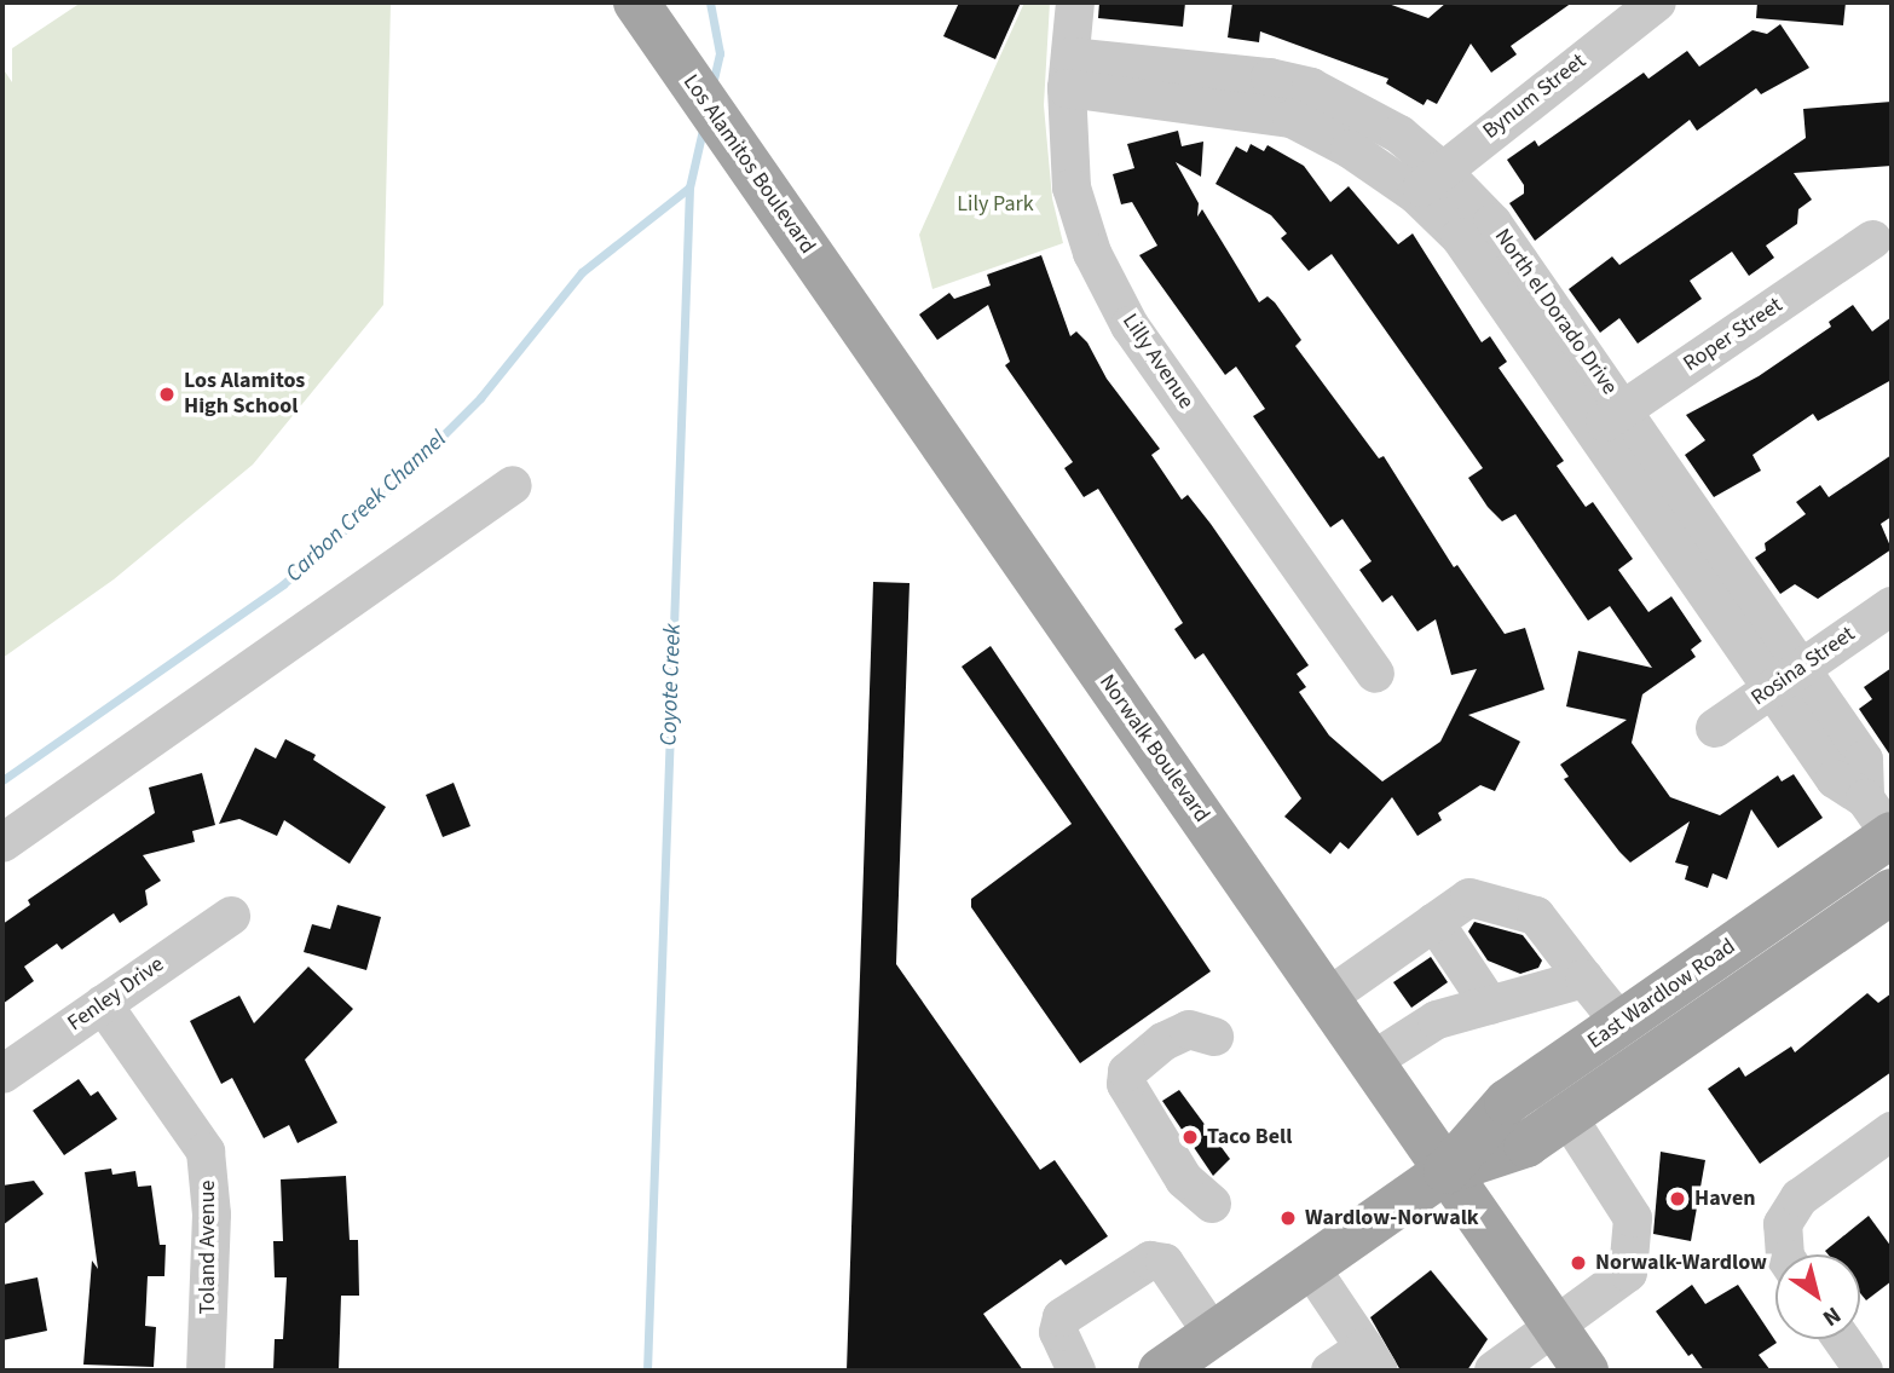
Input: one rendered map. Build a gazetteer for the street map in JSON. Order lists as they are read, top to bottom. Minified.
{"streets":{"main road":["Los Alamitos Boulevard","Norwalk Boulevard","East Wardlow Road"],"street":["Bynum Street","North el Dorado Drive","Roper Street","Lilly Avenue","Rosina Street","Fenley Drive","Toland Avenue"]},"crossings":[["Bynum Street","North el Dorado Drive"],["Los Alamitos Boulevard","Norwalk Boulevard"],["North el Dorado Drive","Roper Street"],["North el Dorado Drive","Lilly Avenue"],["North el Dorado Drive","Rosina Street"],["North el Dorado Drive","East Wardlow Road"],["Norwalk Boulevard","East Wardlow Road"],["Fenley Drive","Toland Avenue"]],"water":["Carbon Creek Channel","Coyote Creek"],"parks":["Lily Park"],"places":["Los Alamitos High School","Taco Bell","Haven","Wardlow-Norwalk","Norwalk-Wardlow"],"north":"bottom right"}
